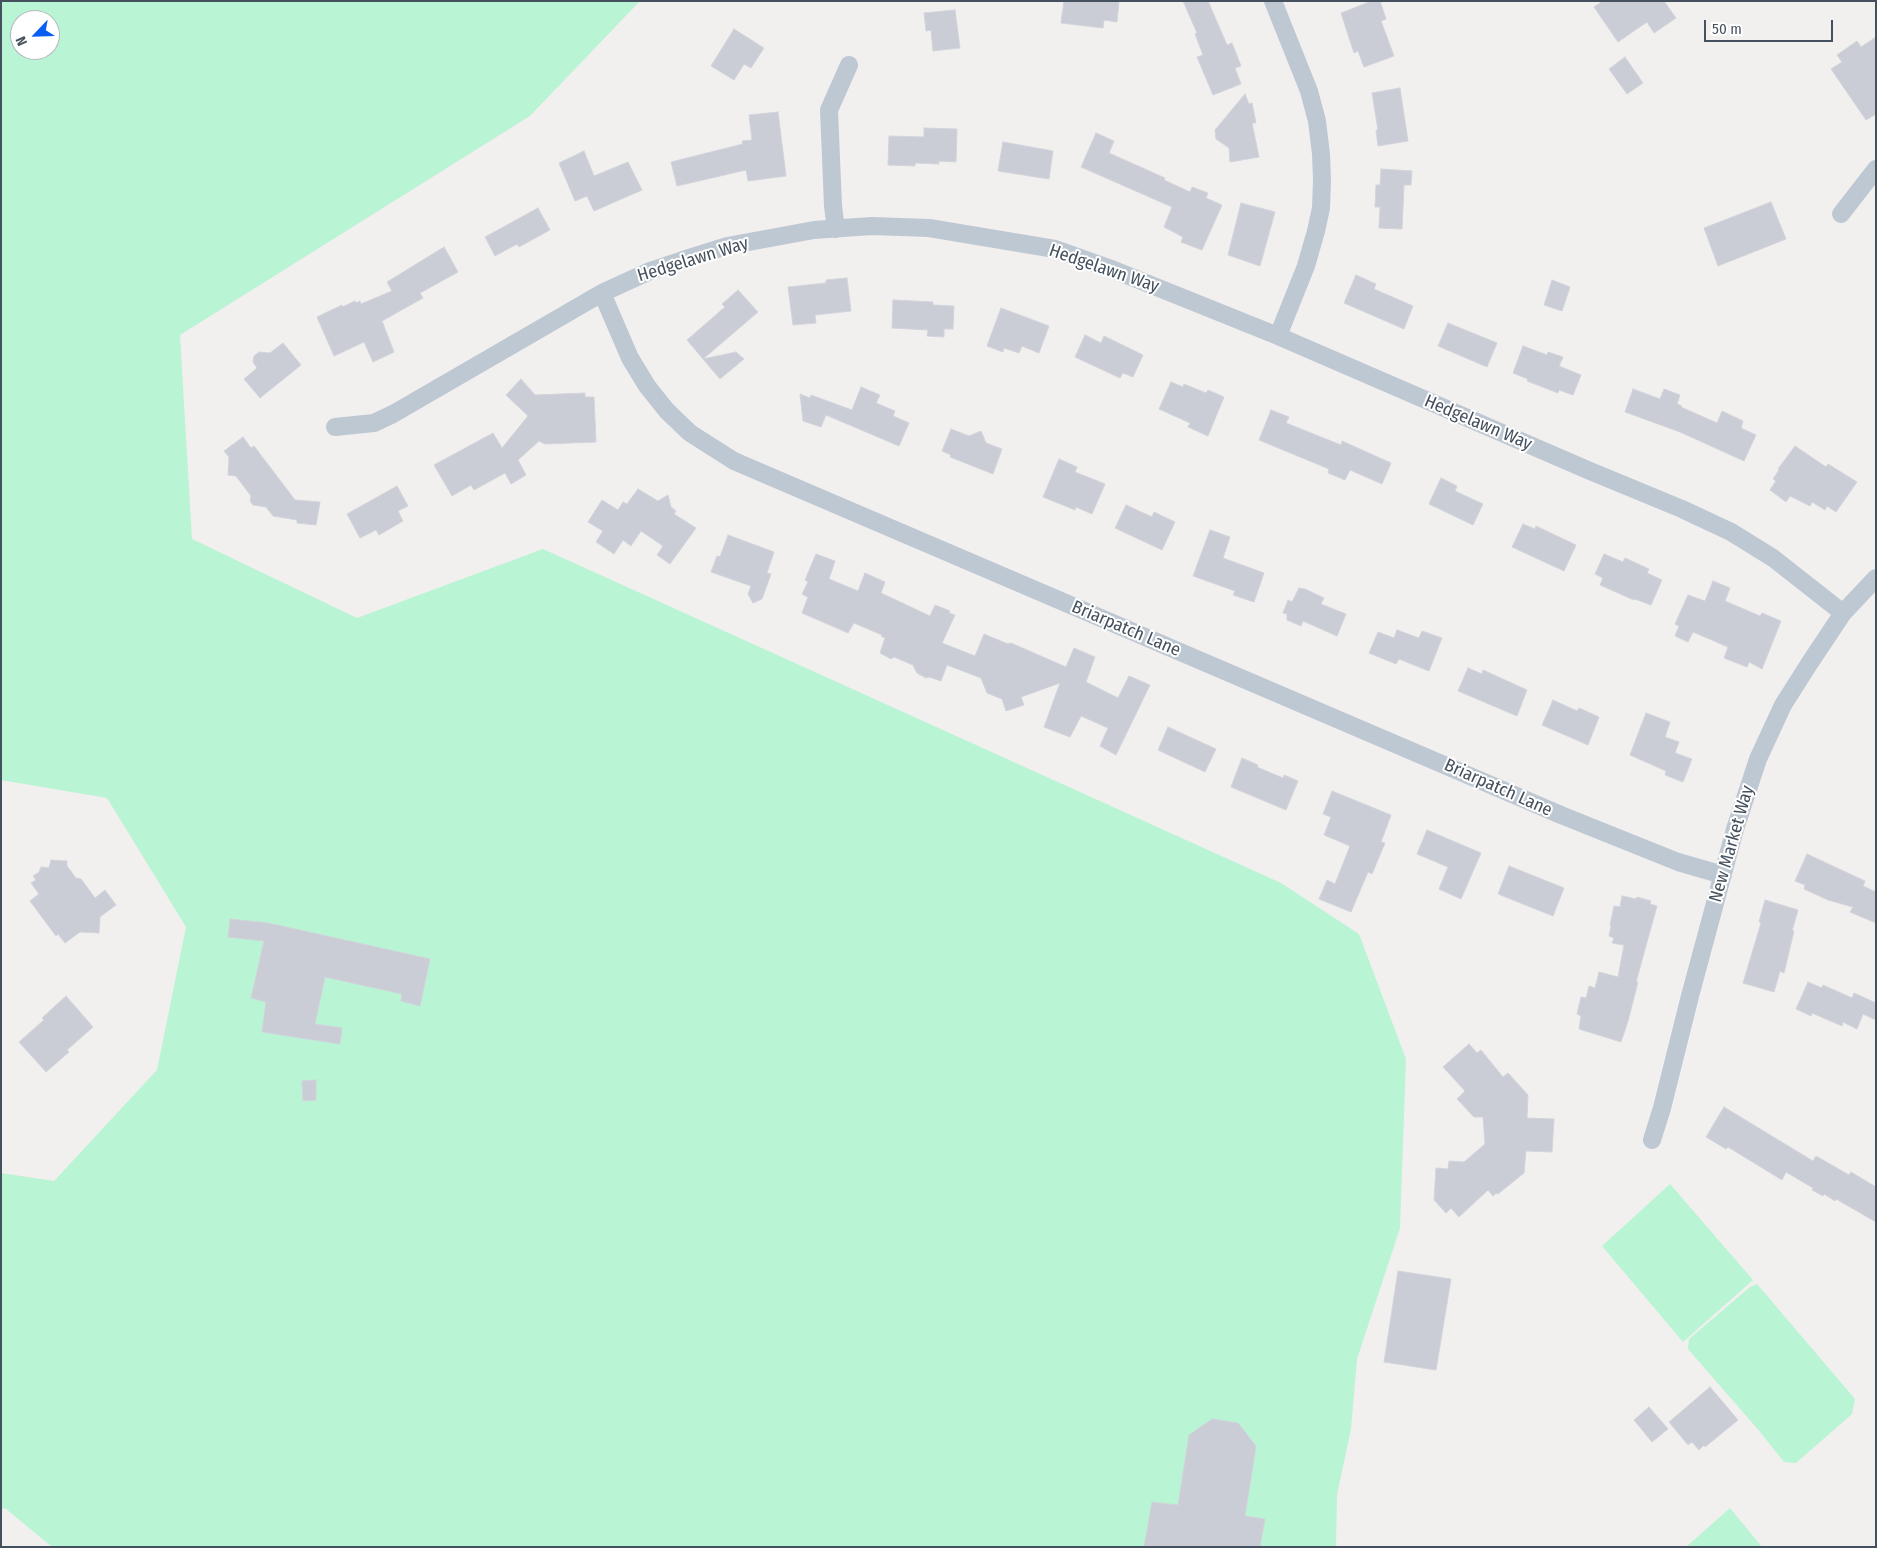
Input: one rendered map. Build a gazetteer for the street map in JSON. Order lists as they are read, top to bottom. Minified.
{"streets":{"street":["Hedgelawn Way","Briarpatch Lane","New Market Way"]},"crossings":[["Hedgelawn Way","Briarpatch Lane"],["Hedgelawn Way","New Market Way"],["Briarpatch Lane","New Market Way"]],"scale_bar":"50 m","north":"bottom left"}
